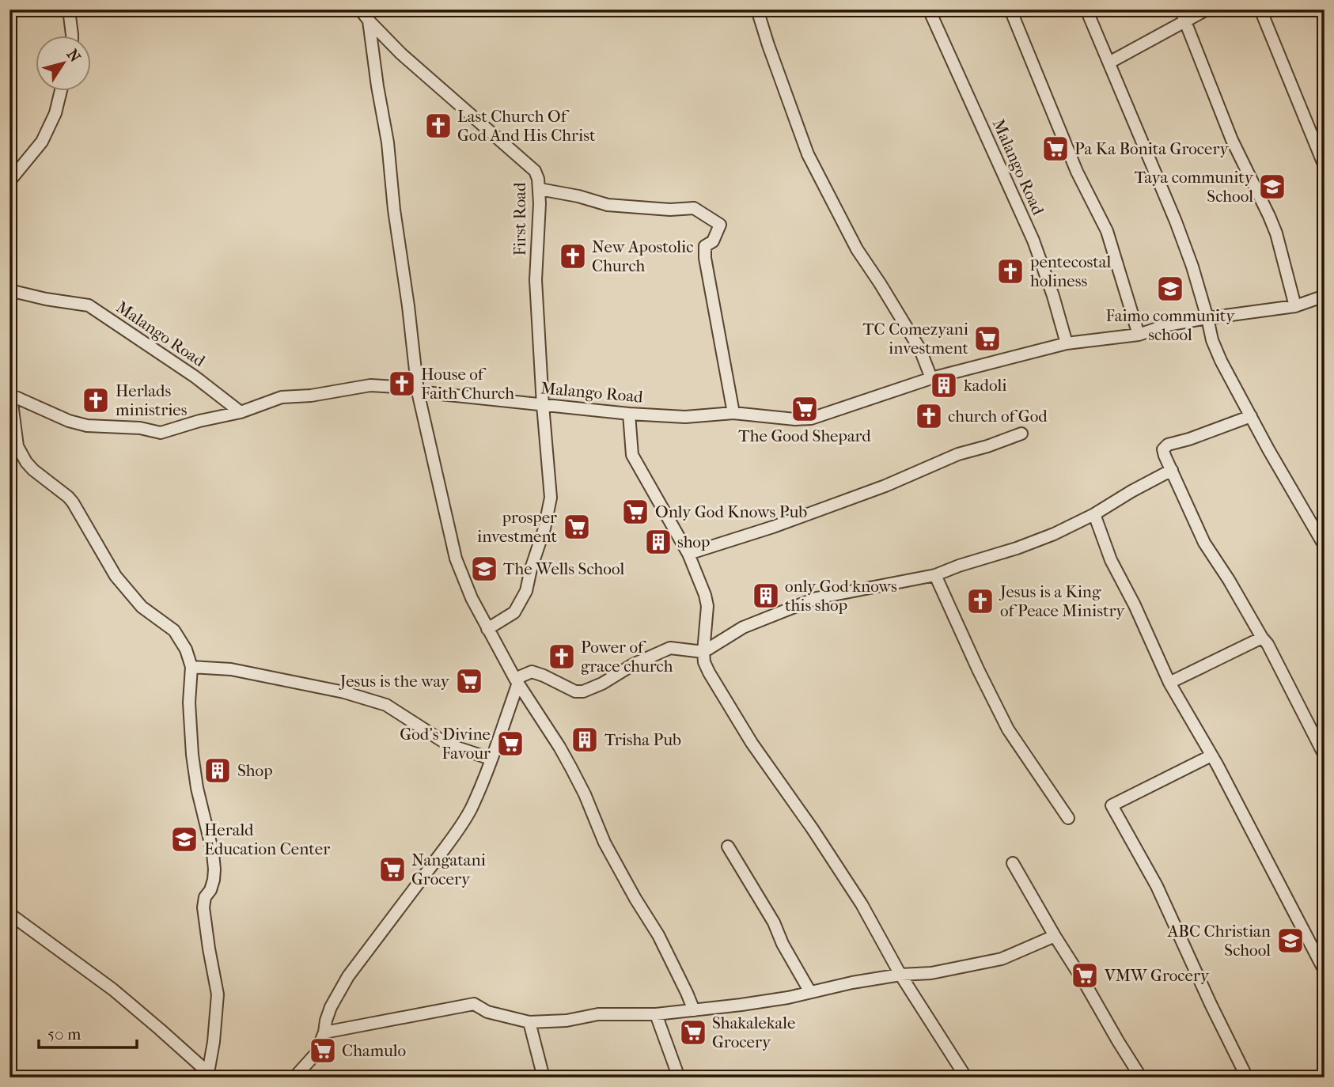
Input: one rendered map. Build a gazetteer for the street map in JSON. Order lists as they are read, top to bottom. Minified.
{"streets":{"street":["Malango Road","First Road"]},"crossings":[["Malango Road","First Road"]],"places":{"church":["Last Church Of God And His Christ","New Apostolic Church","pentecostal holiness","House of Faith Church","Herlads ministries","church of God","Jesus is a King of Peace Ministry","Power of grace church"],"supermarket":["Pa Ka Bonita Grocery","TC Comezyani investment","The Good Shepard","Only God Knows Pub","prosper investment","Jesus is the way","God's Divine Favour","Nangatani Grocery","VMW Grocery","Shakalekale Grocery","Chamulo"],"school or university":["Taya community School","Faimo community school","The Wells School","Herald Education Center","ABC Christian School"],"building":["kadoli","shop","only God knows this shop","Trisha Pub","Shop"]},"scale_bar":"50 m","north":"top right"}
